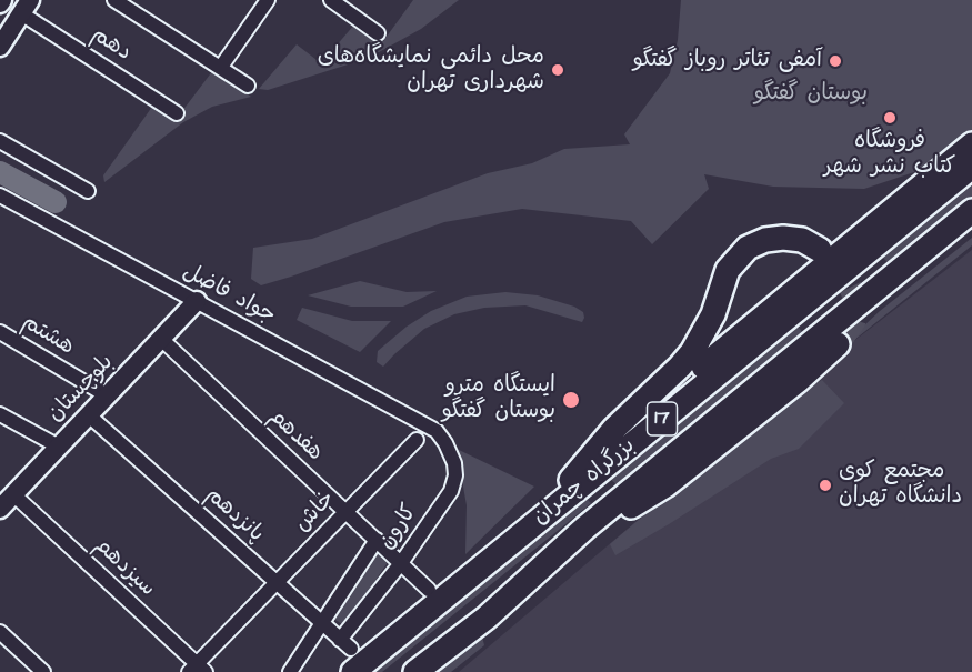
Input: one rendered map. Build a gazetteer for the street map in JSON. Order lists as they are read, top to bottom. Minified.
{"streets":{"highway":["17","بزرگراه چمران"],"street":["دهم","جواد فاضل","هشتم","بلوچستان","هفدهم","خاش","پانزدهم","کارون","سیزدهم"]},"crossings":[["جواد فاضل","بلوچستان"],["جواد فاضل","کارون"],["هشتم","بلوچستان"],["بلوچستان","هفدهم"],["بلوچستان","پانزدهم"],["بلوچستان","سیزدهم"],["هفدهم","خاش"],["هفدهم","کارون"],["بزرگراه چمران","پانزدهم"],["بزرگراه چمران","کارون"],["خاش","پانزدهم"],["خاش","سیزدهم"],["پانزدهم","کارون"]],"parks":["بوستان گفتگو"],"places":["آمفی تئاتر روباز گفتگو","محل دائمی نمایشگاه‌های شهرداری تهران","فروشگاه کتاب نشر شهر","ایستگاه مترو بوستان گفتگو","مجتمع کوی دانشگاه تهران"]}
